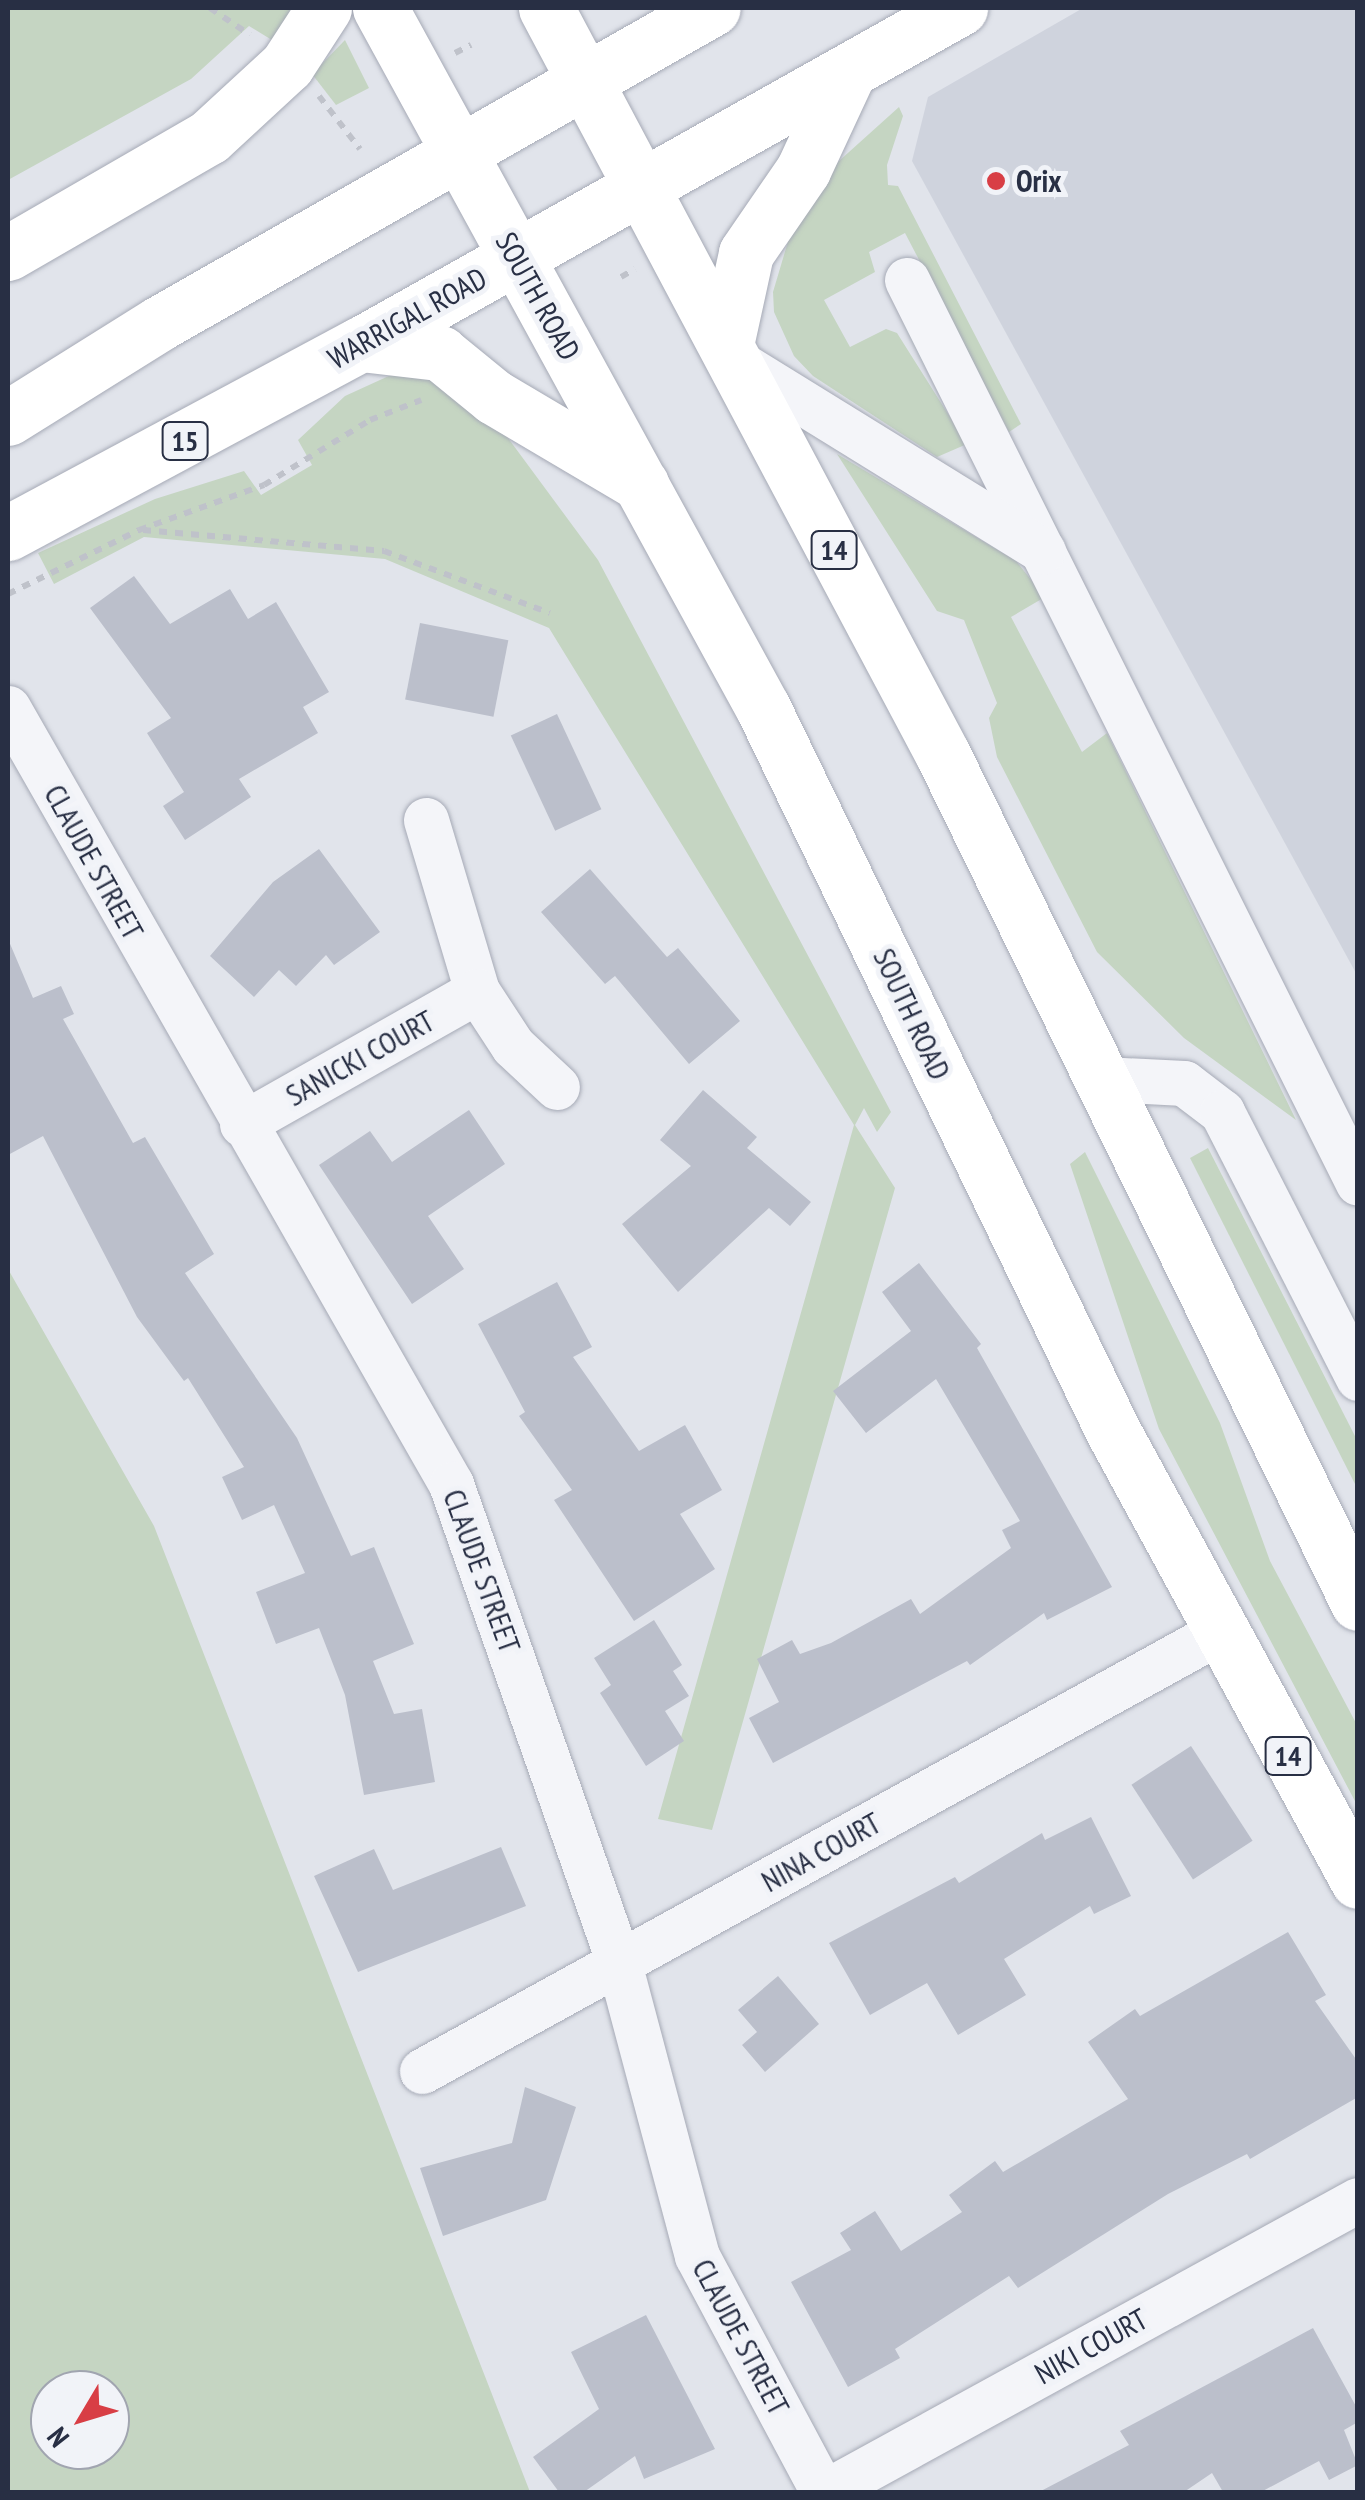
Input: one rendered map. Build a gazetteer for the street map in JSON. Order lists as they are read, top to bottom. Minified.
{"streets":{"highway":["SOUTH ROAD","WARRIGAL ROAD","15","14"],"street":["CLAUDE STREET","SANICKI COURT","NINA COURT","NIKI COURT"]},"crossings":[["SOUTH ROAD","WARRIGAL ROAD"],["SOUTH ROAD","14"],["SOUTH ROAD","NINA COURT"],["WARRIGAL ROAD","14"],["CLAUDE STREET","SANICKI COURT"],["CLAUDE STREET","NINA COURT"],["CLAUDE STREET","NIKI COURT"]],"places":["Orix"],"north":"bottom left"}
